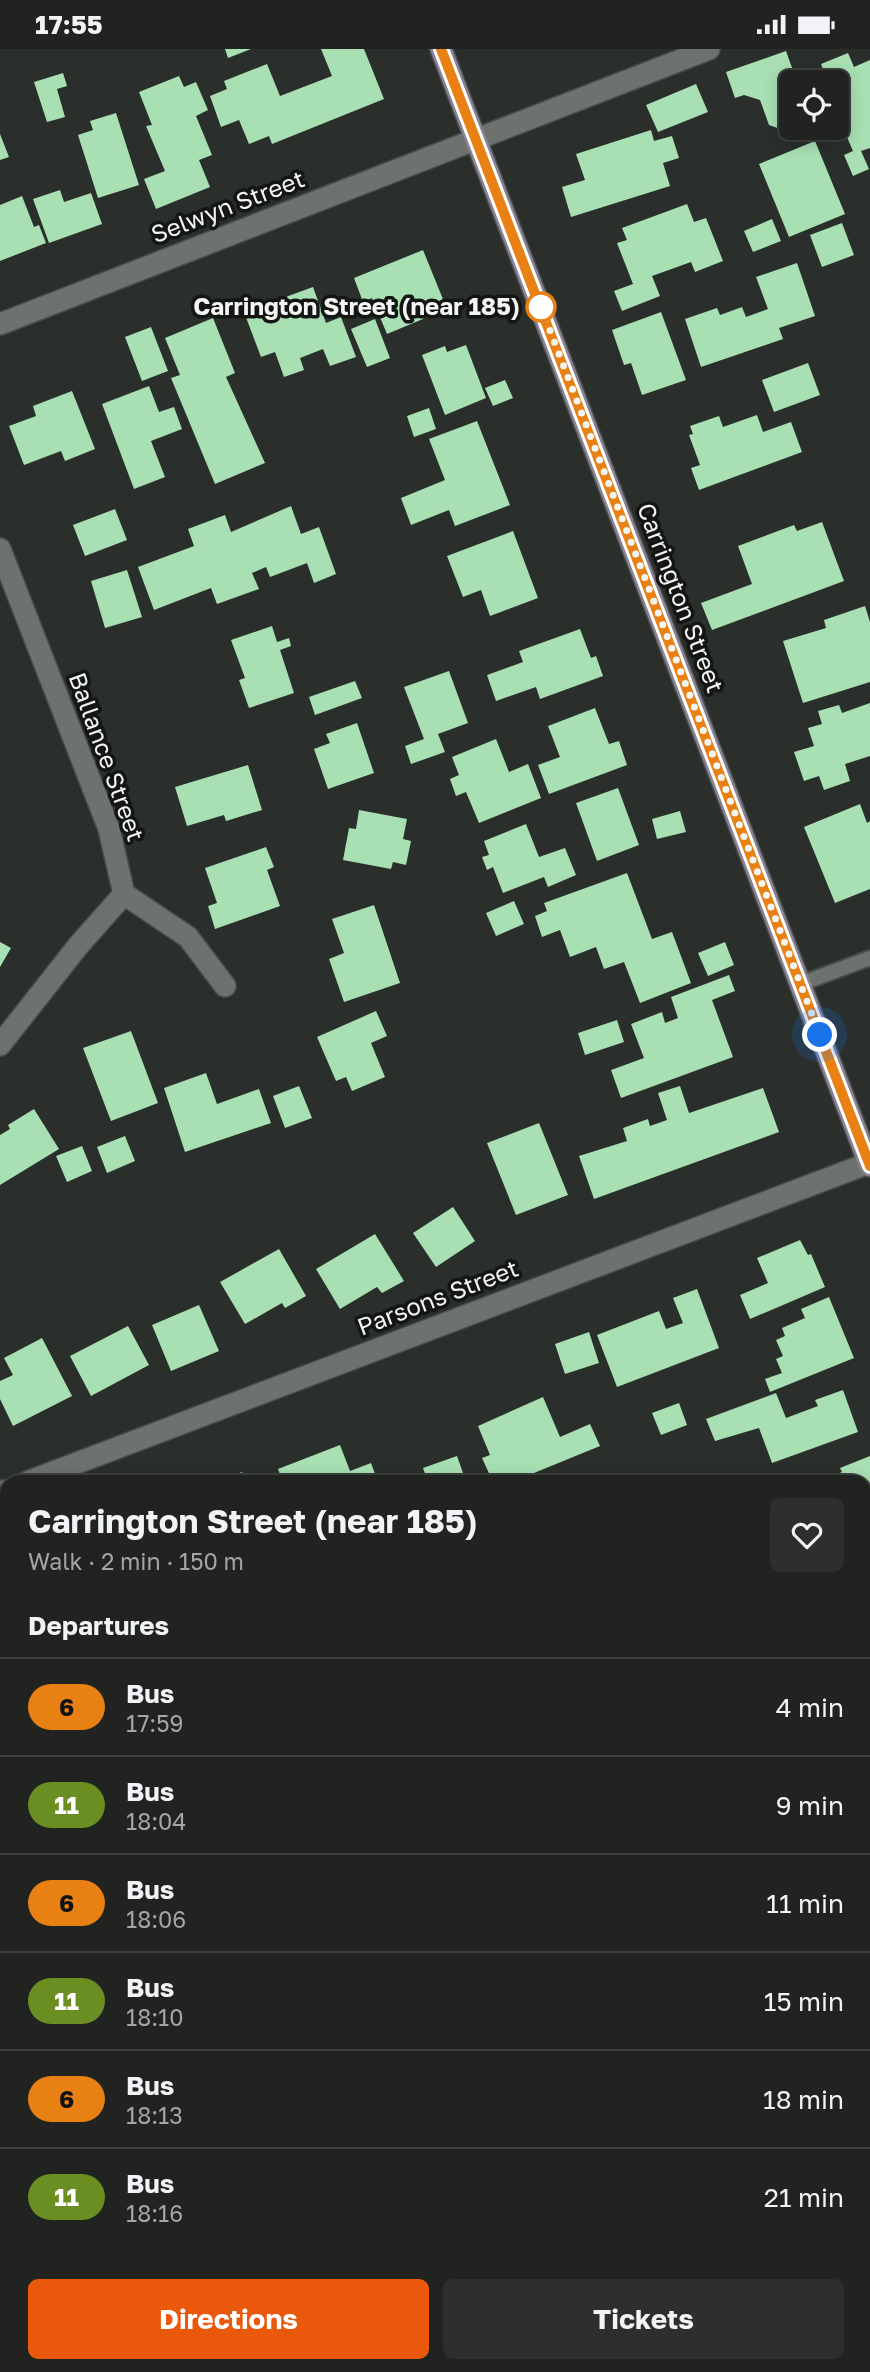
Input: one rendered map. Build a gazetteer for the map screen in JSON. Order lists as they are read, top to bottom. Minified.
{"streets":{"main road":["Carrington Street"],"street":["Selwyn Street","Ballance Street","Parsons Street"]},"crossings":[["Selwyn Street","Carrington Street"],["Carrington Street","Parsons Street"]],"places":["Carrington Street (near 185)"],"lines":["bus line 6"],"page":{"status":"17:55","heading":[["Carrington Street (near 185)","Walk · 2 min · 150 m"],"Departures"],"list":[{"mark":"6","name":"Bus","note":"17:59","value":"4 min"},{"mark":"11","name":"Bus","note":"18:04","value":"9 min"},{"mark":"6","name":"Bus","note":"18:06","value":"11 min"},{"mark":"11","name":"Bus","note":"18:10","value":"15 min"},{"mark":"6","name":"Bus","note":"18:13","value":"18 min"},{"mark":"11","name":"Bus","note":"18:16","value":"21 min"}],"buttons":["Directions","Tickets"]}}
